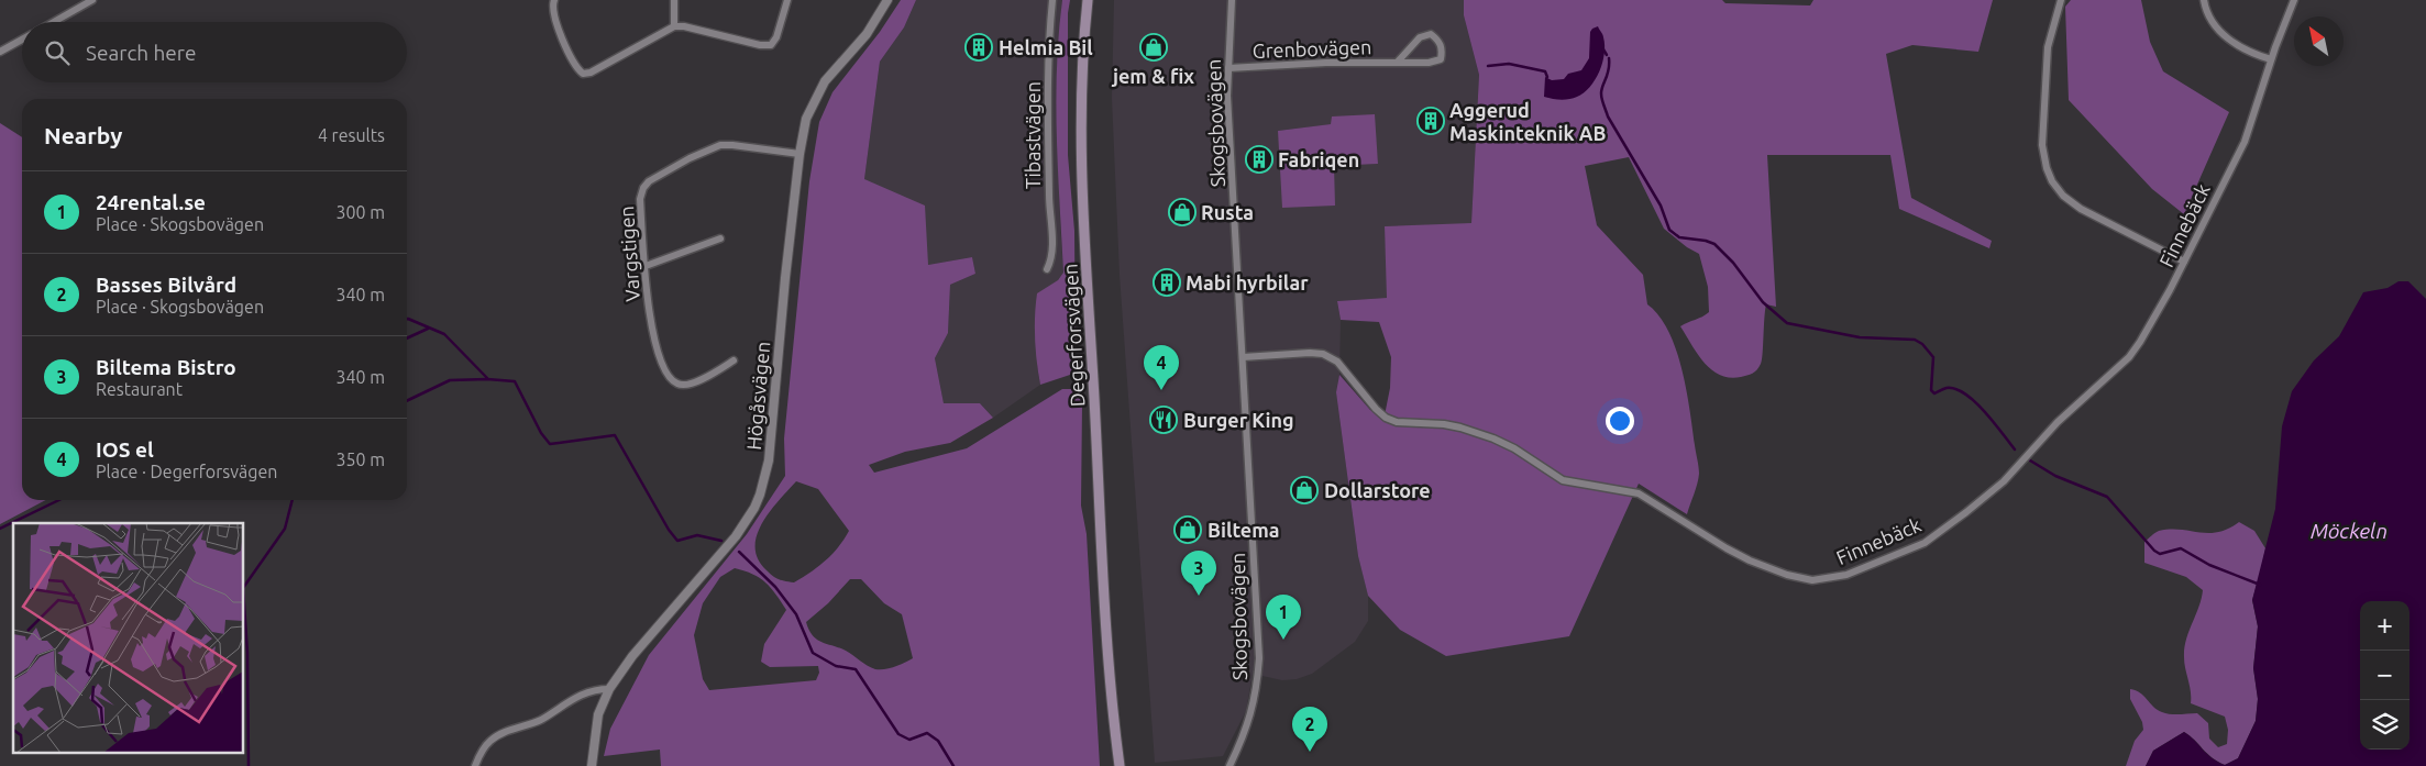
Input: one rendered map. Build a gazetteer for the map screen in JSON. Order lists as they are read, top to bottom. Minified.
{"streets":{"main road":["Degerforsvägen"],"street":["Grenbovägen","Skogsbovägen","Tibastvägen","Finnebäck","Vargstigen","Högåsvägen"]},"crossings":[["Grenbovägen","Skogsbovägen"],["Skogsbovägen","Finnebäck"],["Vargstigen","Högåsvägen"]],"water":["Möckeln"],"places":{"building":["Helmia Bil","Aggerud Maskinteknik AB","Fabriqen","Mabi hyrbilar"],"shop":["jem & fix","Rusta","Dollarstore","Biltema"],"restaurant":["Burger King"]},"north":"top left","page":{"search":"Search here","heading":["Nearby","4 results"],"list":[{"mark":"1","name":"24rental.se","note":"Place · Skogsbovägen","value":"300 m"},{"mark":"2","name":"Basses Bilvård","note":"Place · Skogsbovägen","value":"340 m"},{"mark":"3","name":"Biltema Bistro","note":"Restaurant","value":"340 m"},{"mark":"4","name":"IOS el","note":"Place · Degerforsvägen","value":"350 m"}],"pins":["4","3","1","2"],"map_buttons":["+","−"]}}
